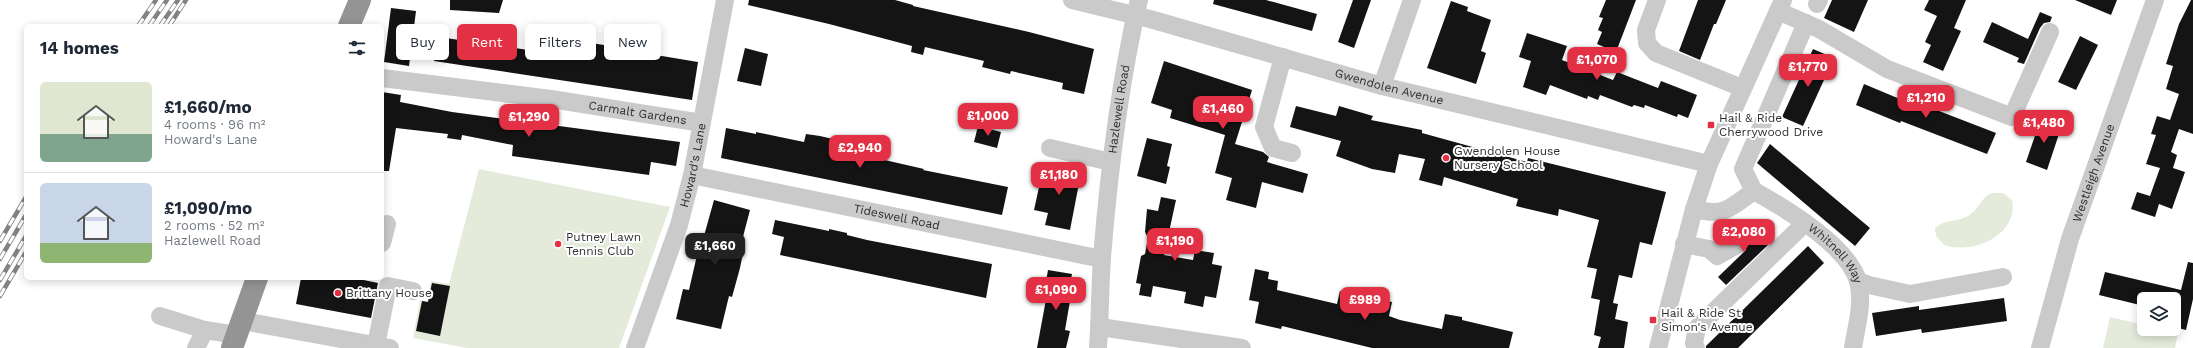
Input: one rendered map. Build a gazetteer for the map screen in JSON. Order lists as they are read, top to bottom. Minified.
{"streets":{"street":["Gwendolen Avenue","Hazlewell Road","Carmalt Gardens","Howard's Lane","Westleigh Avenue","Tideswell Road","Whitnell Way"]},"crossings":[["Gwendolen Avenue","Hazlewell Road"],["Hazlewell Road","Tideswell Road"],["Carmalt Gardens","Howard's Lane"],["Howard's Lane","Tideswell Road"]],"places":{"transit":["Hail & Ride Cherrywood Drive","Hail & Ride St Simon's Avenue"],"other":["Gwendolen House Nursery School","Putney Lawn Tennis Club","Brittany House"]},"page":{"chip":["Buy","Rent","Filters","New"],"heading":"14 homes","price":["£1,070","£1,770","£1,210","£1,460","£1,000","£1,290","£1,480","£2,940","£1,180","£2,080","£1,190","£1,660","£1,090","£989"],"list":[{"name":"£1,660/mo","note":"4 rooms · 96 m² · Howard's Lane"},{"name":"£1,090/mo","note":"2 rooms · 52 m² · Hazlewell Road"}]}}
